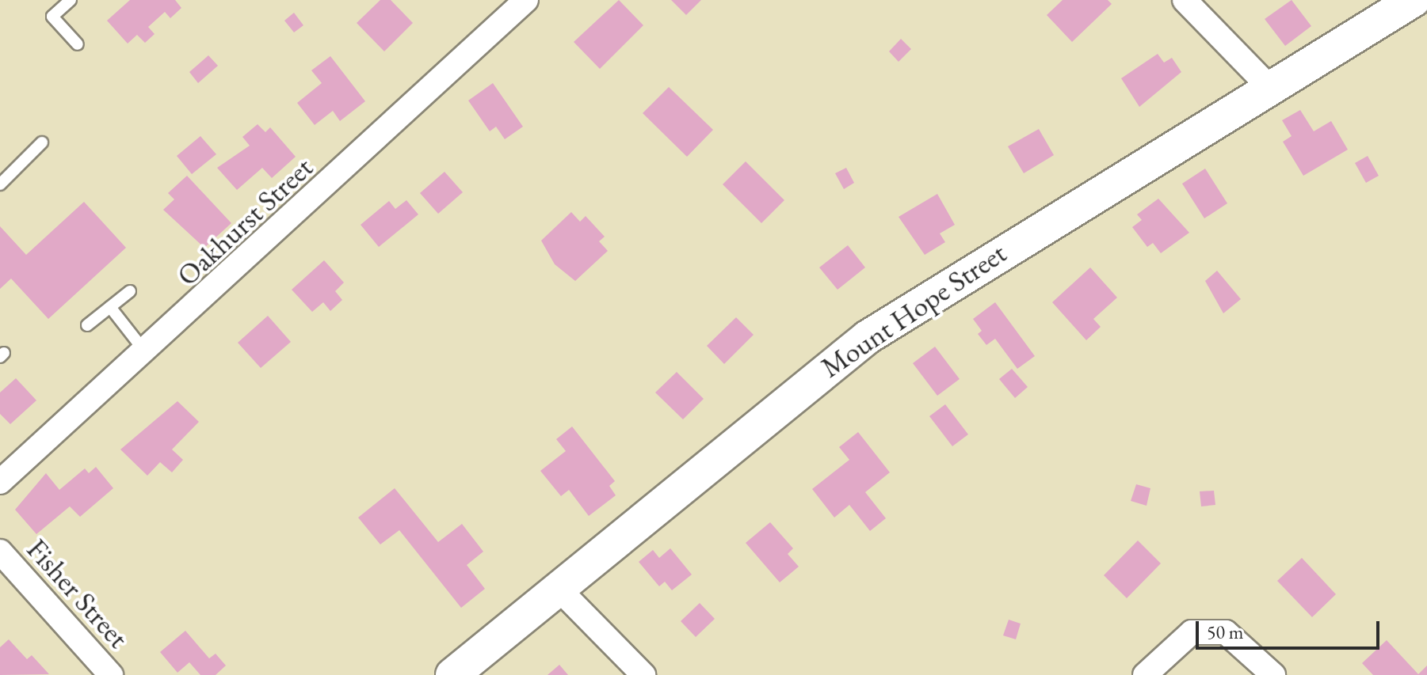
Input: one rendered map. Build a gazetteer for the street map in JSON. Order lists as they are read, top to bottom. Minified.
{"streets":{"street":["Oakhurst Street","Mount Hope Street","Fisher Street"]},"scale_bar":"50 m"}
